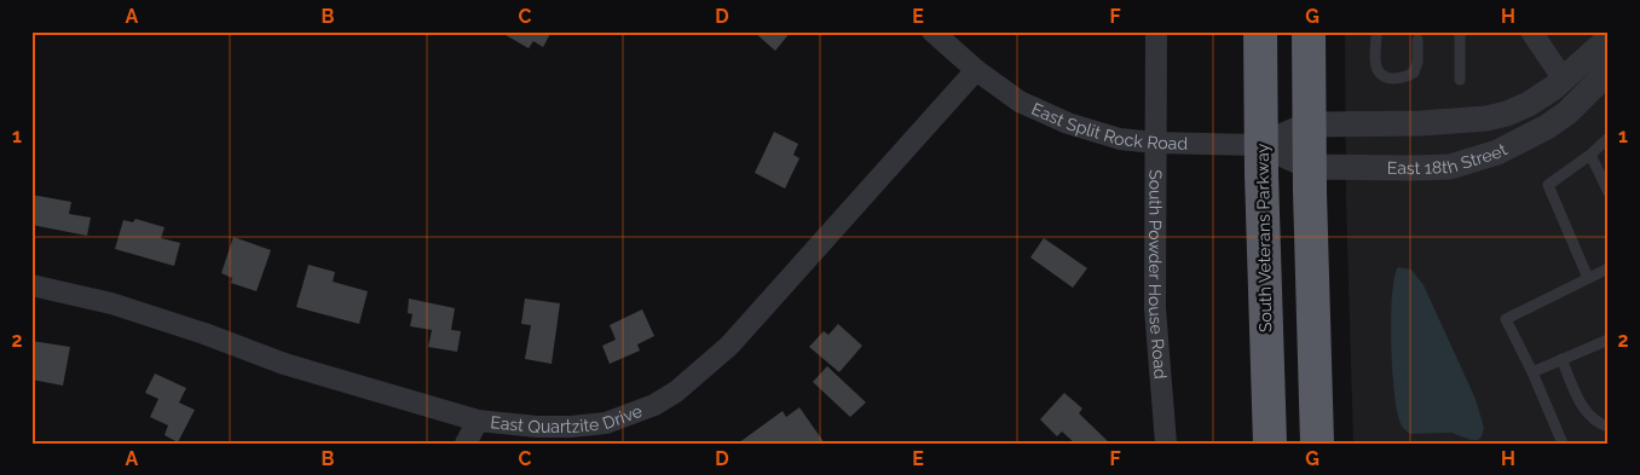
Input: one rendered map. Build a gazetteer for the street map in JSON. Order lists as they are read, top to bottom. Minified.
{"streets":{"highway":["South Veterans Parkway"],"street":["East Split Rock Road","East 18th Street","South Powder House Road","East Quartzite Drive"]},"crossings":[["East Split Rock Road","East 18th Street"],["East Split Rock Road","South Veterans Parkway"],["East Split Rock Road","South Powder House Road"],["East Split Rock Road","East Quartzite Drive"],["East 18th Street","South Veterans Parkway"]],"grid":{"columns":["A","B","C","D","E","F","G","H"],"rows":["1","2"]}}
